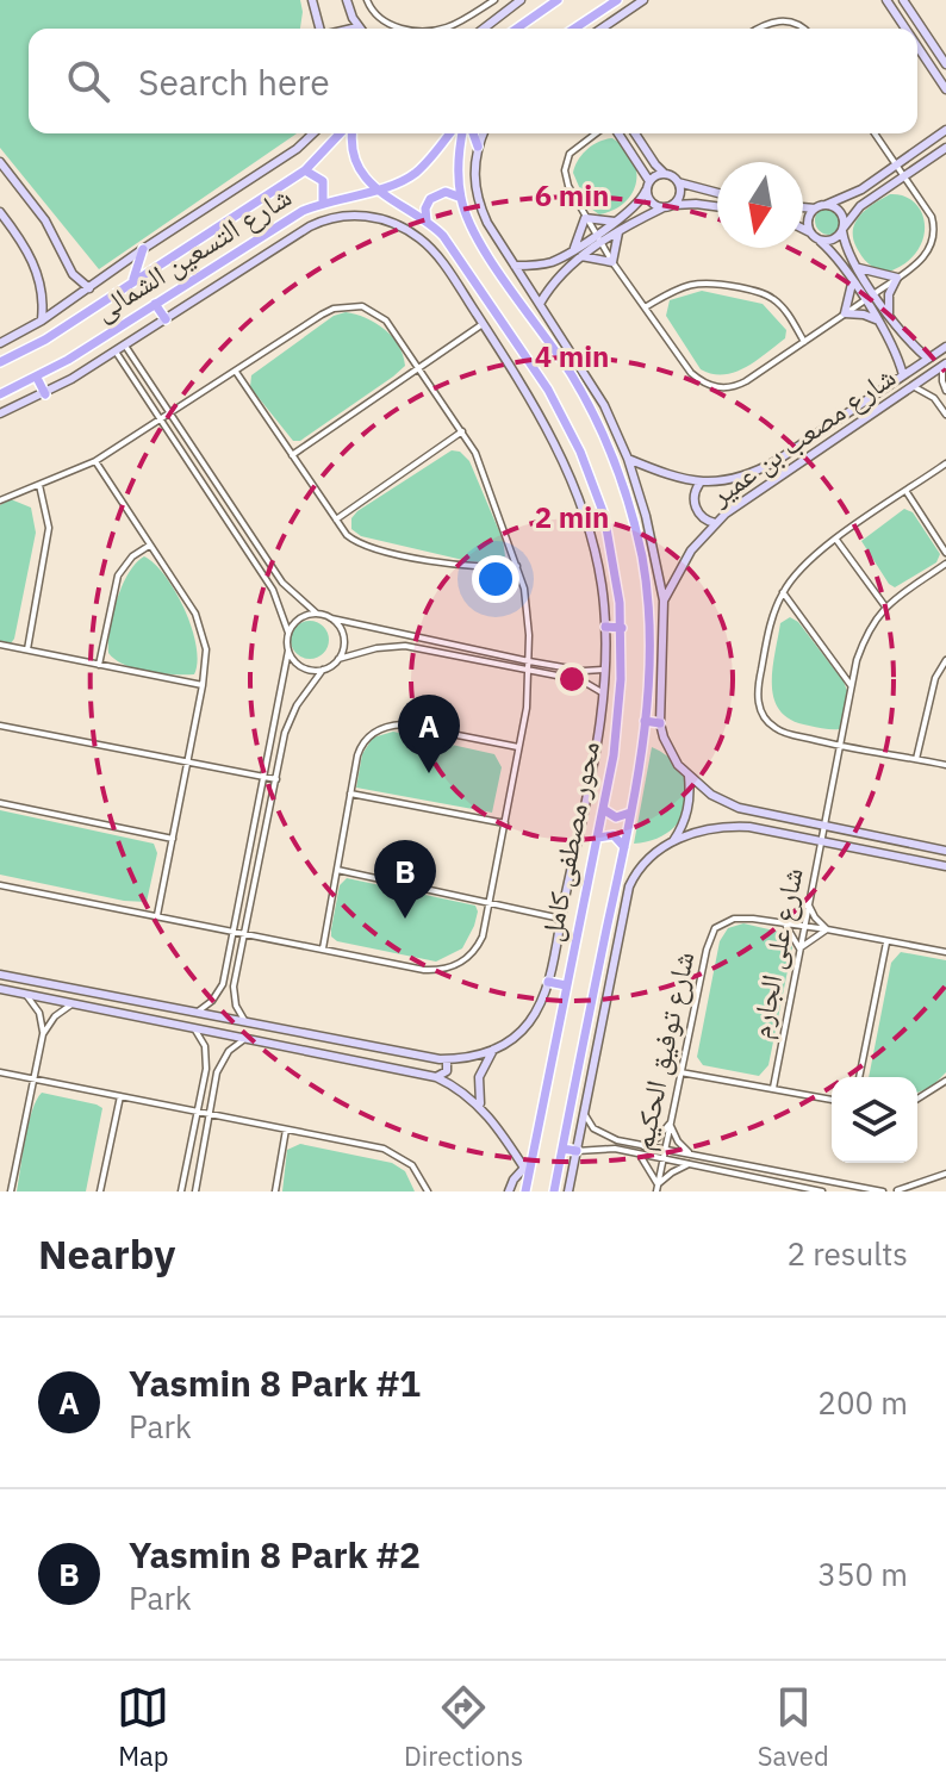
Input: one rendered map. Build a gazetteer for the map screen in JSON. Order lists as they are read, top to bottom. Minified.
{"streets":{"main road":["شارع التسعين الشمالى","محور مصطفى كامل"],"street":["شارع مصعب بن عمير","شارع على الجارم","شارع توفيق الحكيم"]},"crossings":[["شارع التسعين الشمالى","محور مصطفى كامل"],["شارع على الجارم","شارع توفيق الحكيم"]],"north":"bottom","page":{"search":"Search here","pins":["A","B"],"heading":["Nearby","2 results"],"list":[{"mark":"A","name":"Yasmin 8 Park #1","note":"Park","value":"200 m"},{"mark":"B","name":"Yasmin 8 Park #2","note":"Park","value":"350 m"}],"nav":["Map","Directions","Saved"]},"rings":["6 min","4 min","2 min"]}
